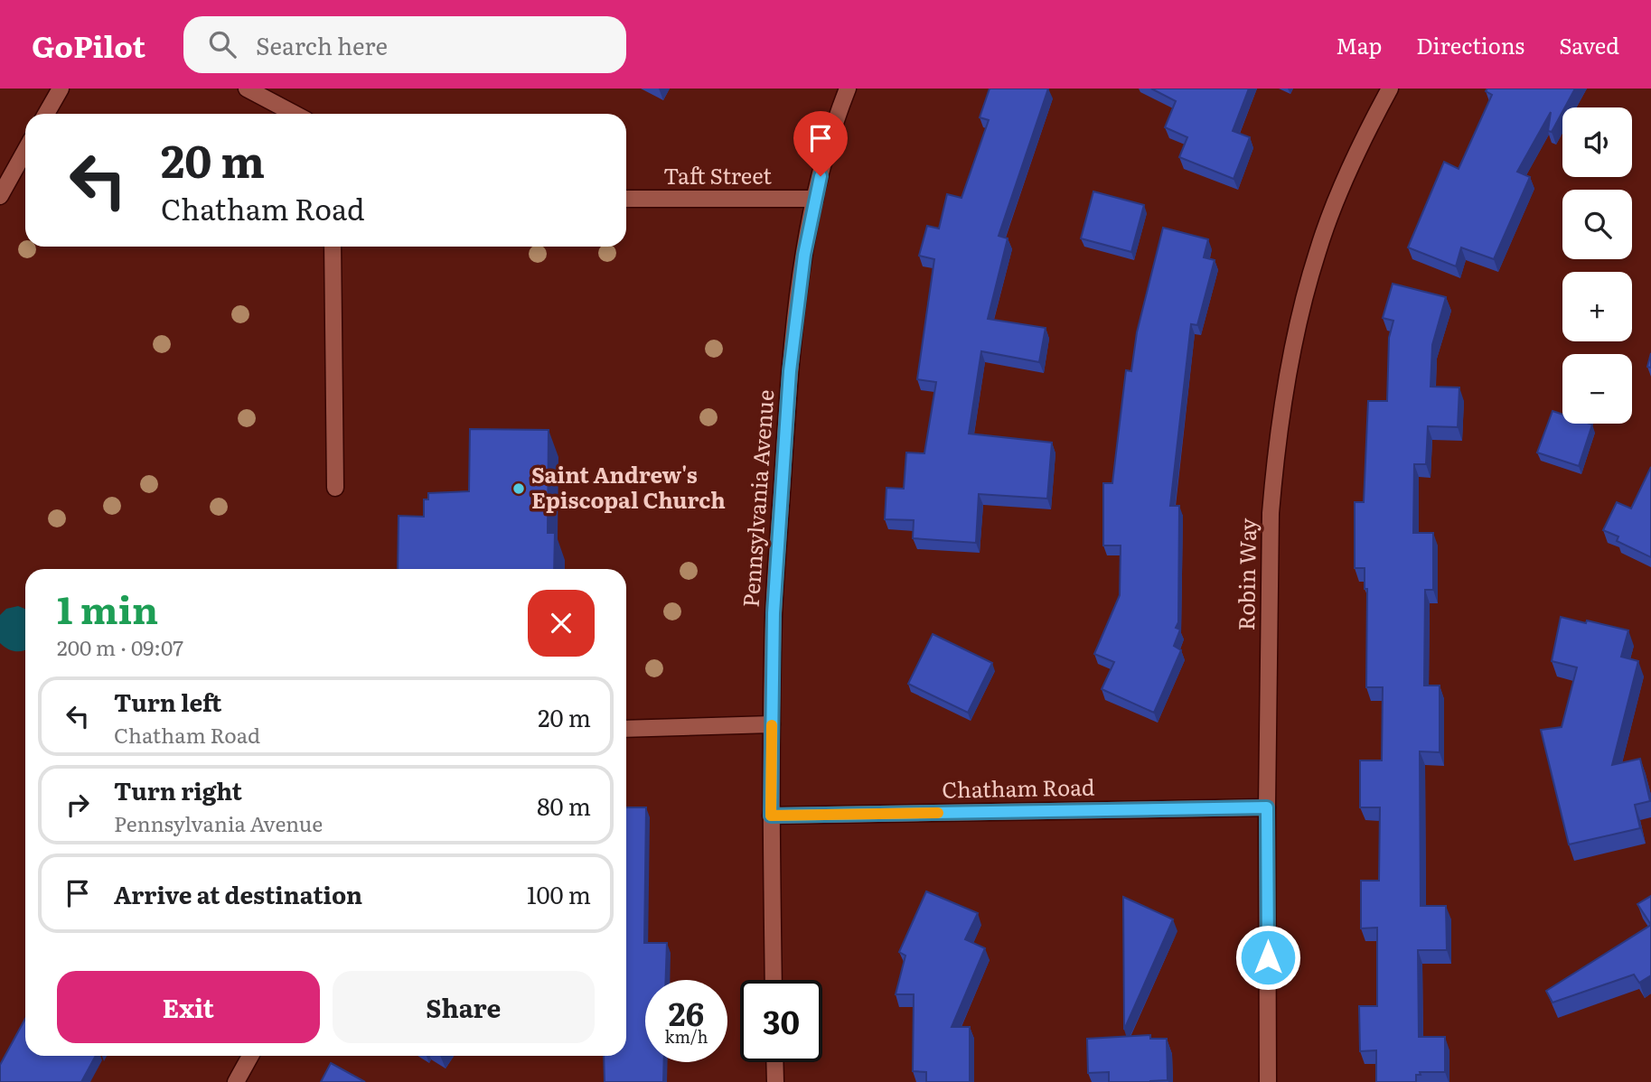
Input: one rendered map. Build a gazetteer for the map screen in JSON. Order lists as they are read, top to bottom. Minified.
{"streets":{"street":["Taft Street","Pennsylvania Avenue","Robin Way","Chatham Road"]},"crossings":[["Taft Street","Pennsylvania Avenue"],["Pennsylvania Avenue","Chatham Road"],["Robin Way","Chatham Road"]],"places":["Saint Andrew's Episcopal Church"],"page":{"header":"GoPilot","search":"Search here","nav":["Map","Directions","Saved"],"map_buttons":["+","−"],"turn":["20 m","Chatham Road"],"heading":["1 min","200 m · 09:07"],"list":[{"name":"Turn left","note":"Chatham Road","value":"20 m"},{"name":"Turn right","note":"Pennsylvania Avenue","value":"80 m"},{"name":"Arrive at destination","value":"100 m"}],"buttons":["Exit","Share"],"speed":"26 km/h","limit":"30"}}
